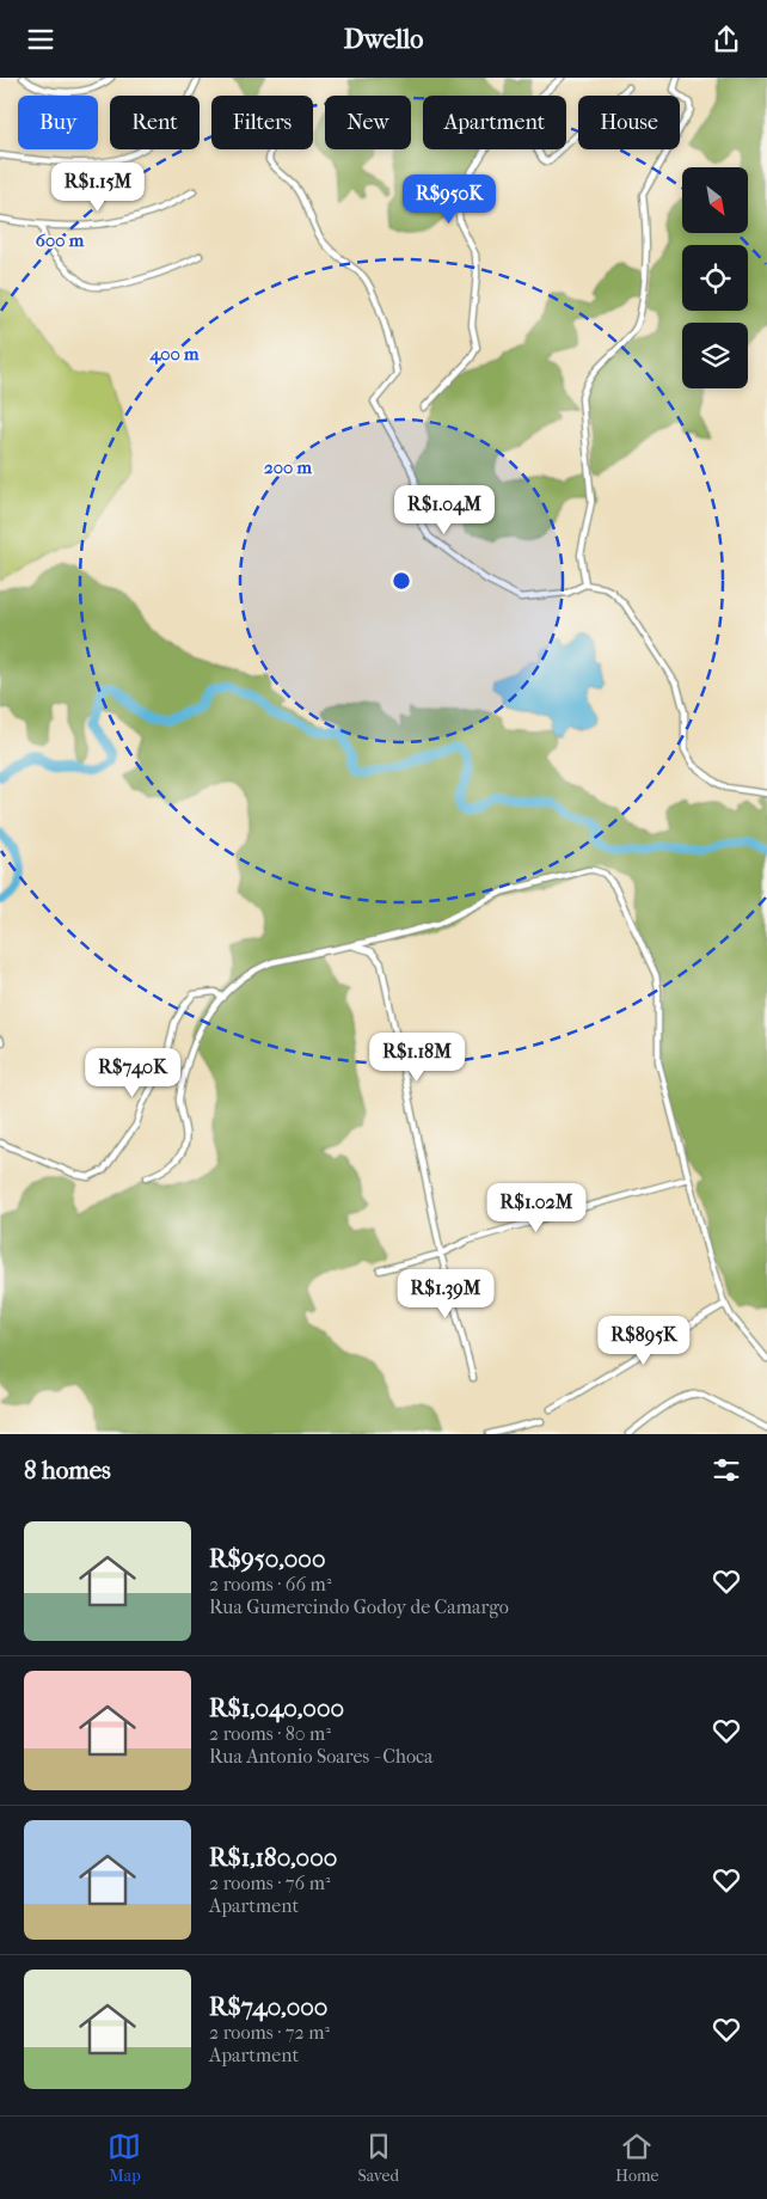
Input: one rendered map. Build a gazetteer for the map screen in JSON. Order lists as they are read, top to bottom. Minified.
{"north":"bottom right","page":{"header":"Dwello","chip":["Buy","Rent","Filters","New","Apartment","House"],"price":["R$1.15M","R$950K","R$1.04M","R$1.18M","R$740K","R$1.02M","R$1.39M","R$895K"],"heading":"8 homes","list":[{"name":"R$950,000","note":"2 rooms · 66 m² · Rua Gumercindo Godoy de Camargo"},{"name":"R$1,040,000","note":"2 rooms · 80 m² · Rua Antonio Soares - Choca"},{"name":"R$1,180,000","note":"2 rooms · 76 m² · Apartment"},{"name":"R$740,000","note":"2 rooms · 72 m² · Apartment"}],"tabs":["Map","Saved","Home"]},"rings":["600 m","400 m","200 m"]}
